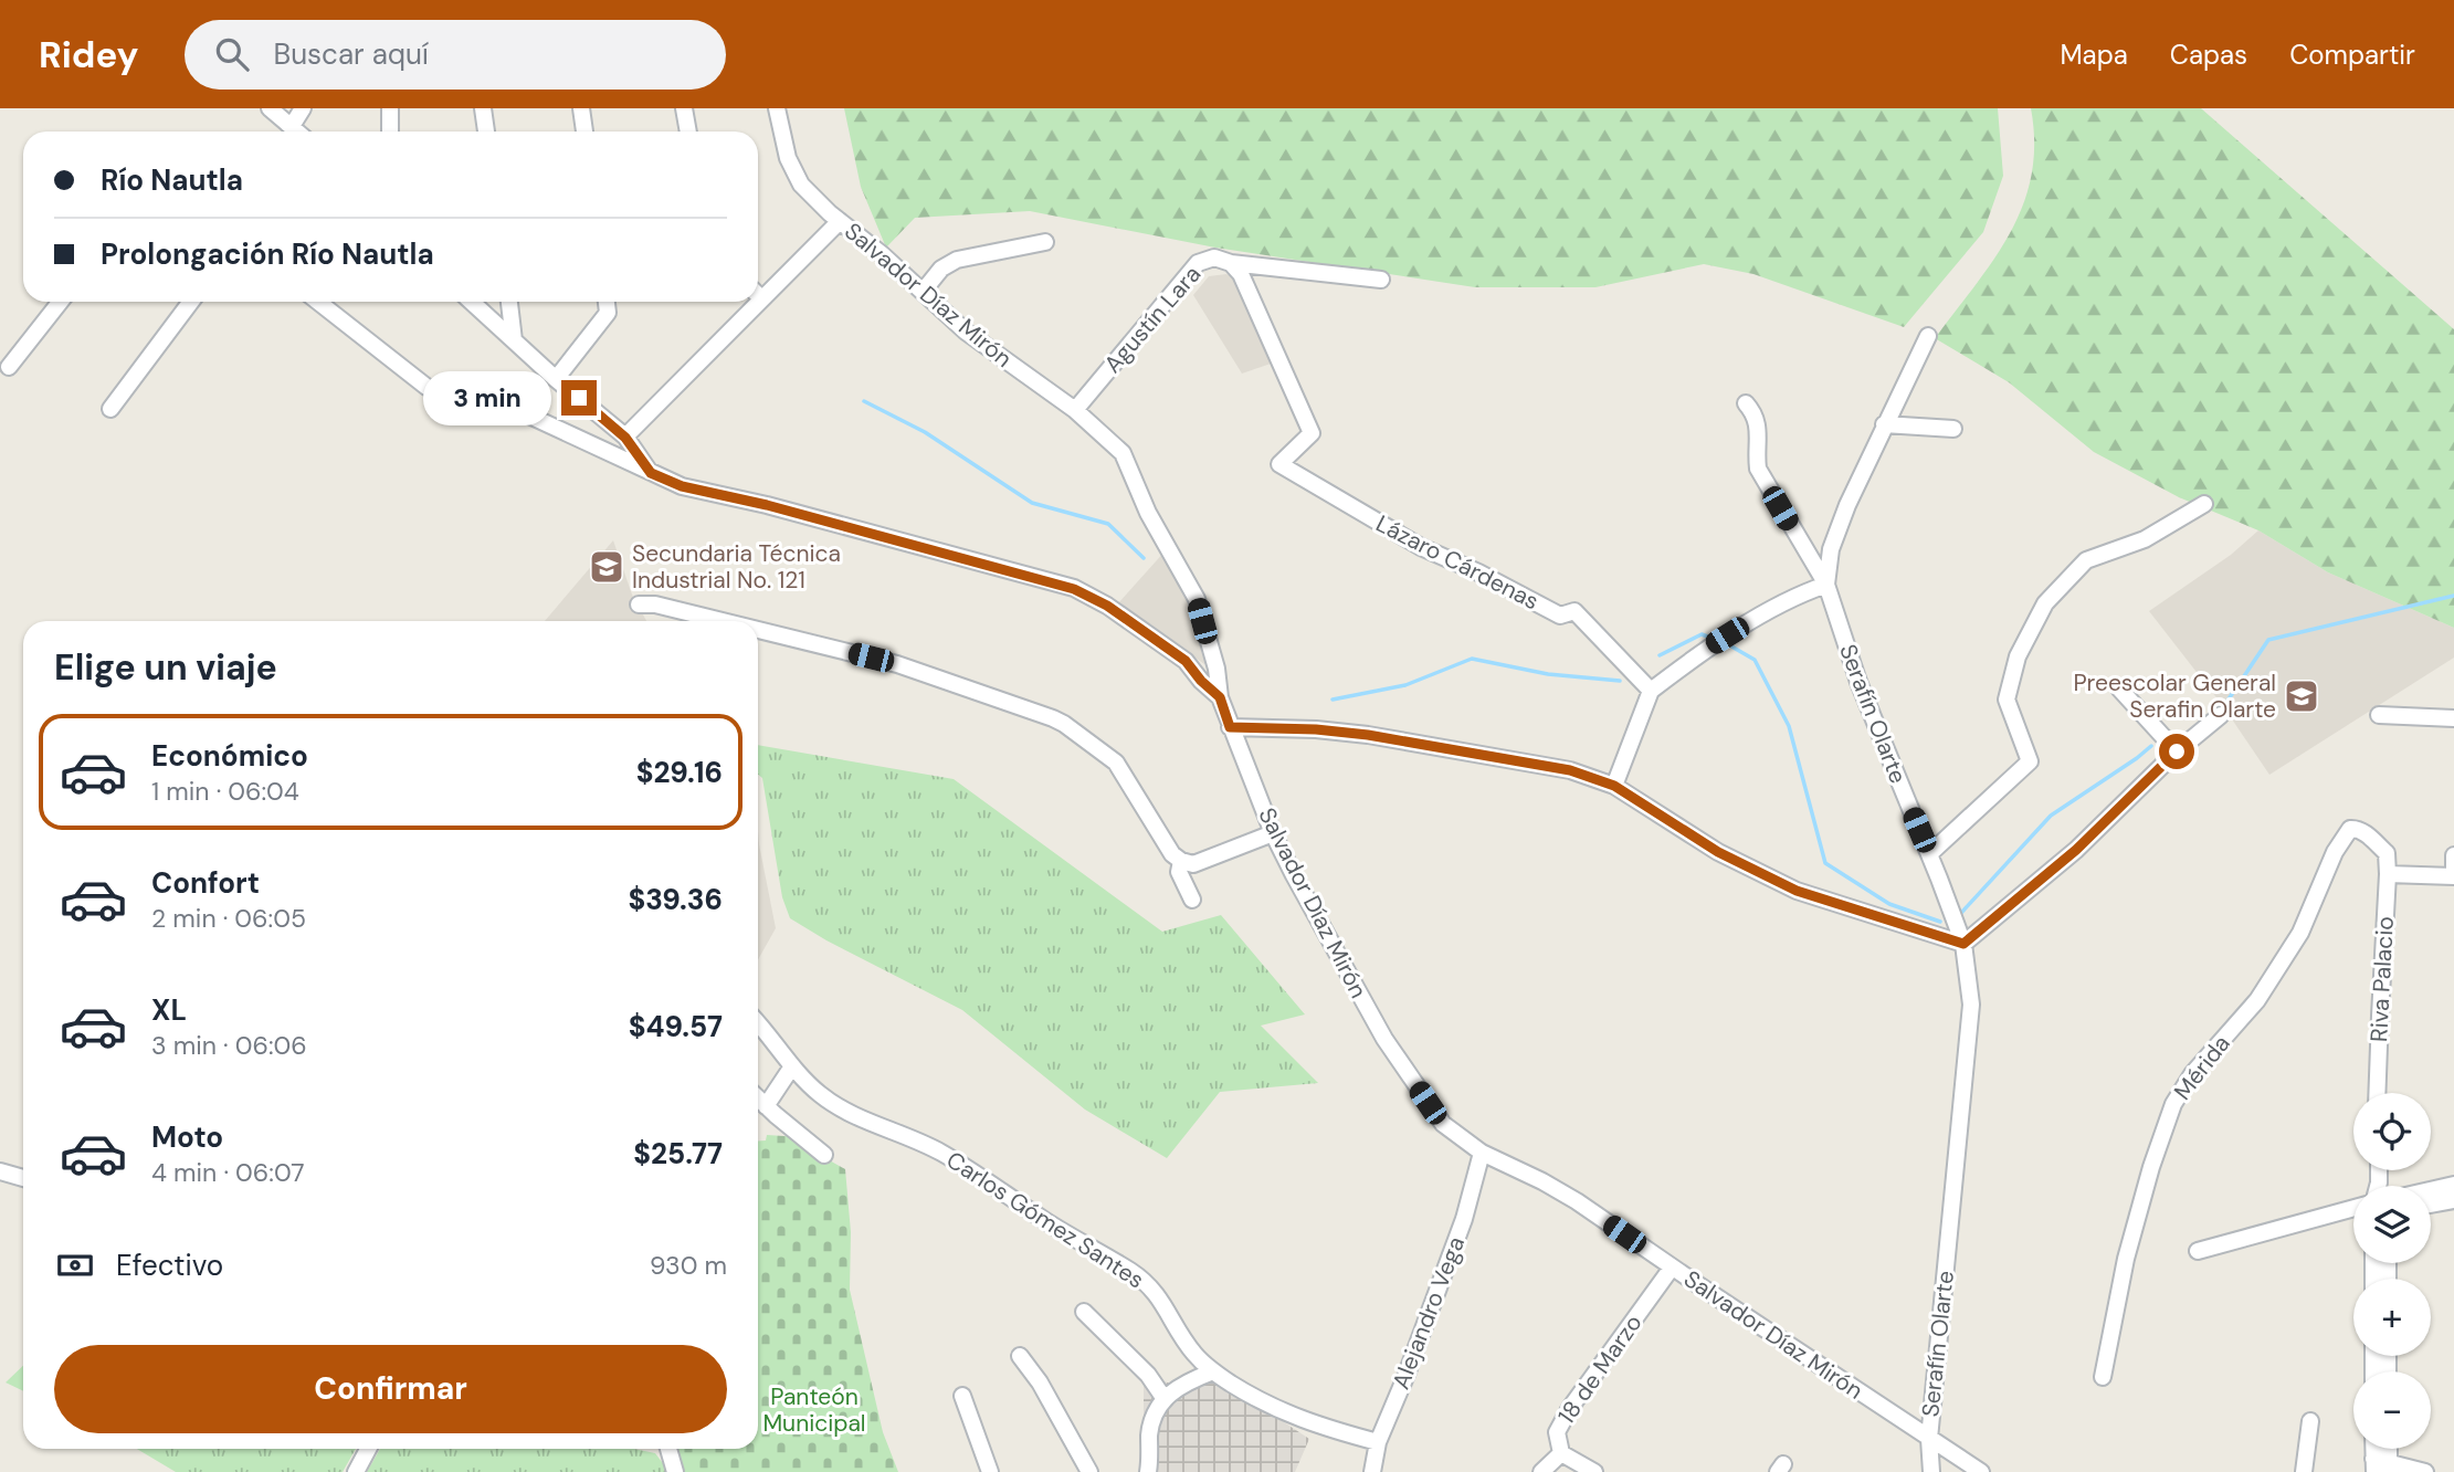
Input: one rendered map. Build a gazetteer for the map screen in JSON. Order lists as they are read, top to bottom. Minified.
{"streets":{"street":["Salvador Díaz Mirón","Agustín Lara","Lázaro Cárdenas","Serafín Olarte","Riva Palacio","Mérida","Carlos Gómez Santes","Alejandro Vega","18 de Marzo"]},"crossings":[["Salvador Díaz Mirón","Agustín Lara"],["Salvador Díaz Mirón","Serafín Olarte"],["Salvador Díaz Mirón","Alejandro Vega"],["Salvador Díaz Mirón","18 de Marzo"],["Agustín Lara","Lázaro Cárdenas"],["Riva Palacio","Mérida"],["Carlos Gómez Santes","Alejandro Vega"]],"parks":["Panteón Municipal"],"places":{"school or university":["Secundaria Técnica Industrial No. 121","Preescolar General Serafin Olarte"]},"page":{"header":"Ridey","search":"Buscar aquí","nav":["Mapa","Capas","Compartir"],"banner":["Río Nautla","Prolongación Río Nautla"],"bubble":"3 min","heading":"Elige un viaje","list":[{"name":"Económico","note":"1 min · 06:04","value":"$29.16"},{"name":"Confort","note":"2 min · 06:05","value":"$39.36"},{"name":"XL","note":"3 min · 06:06","value":"$49.57"},{"name":"Moto","note":"4 min · 06:07","value":"$25.77"}],"map_buttons":["+","−"],"pay":["Efectivo","930 m"],"buttons":"Confirmar"}}
